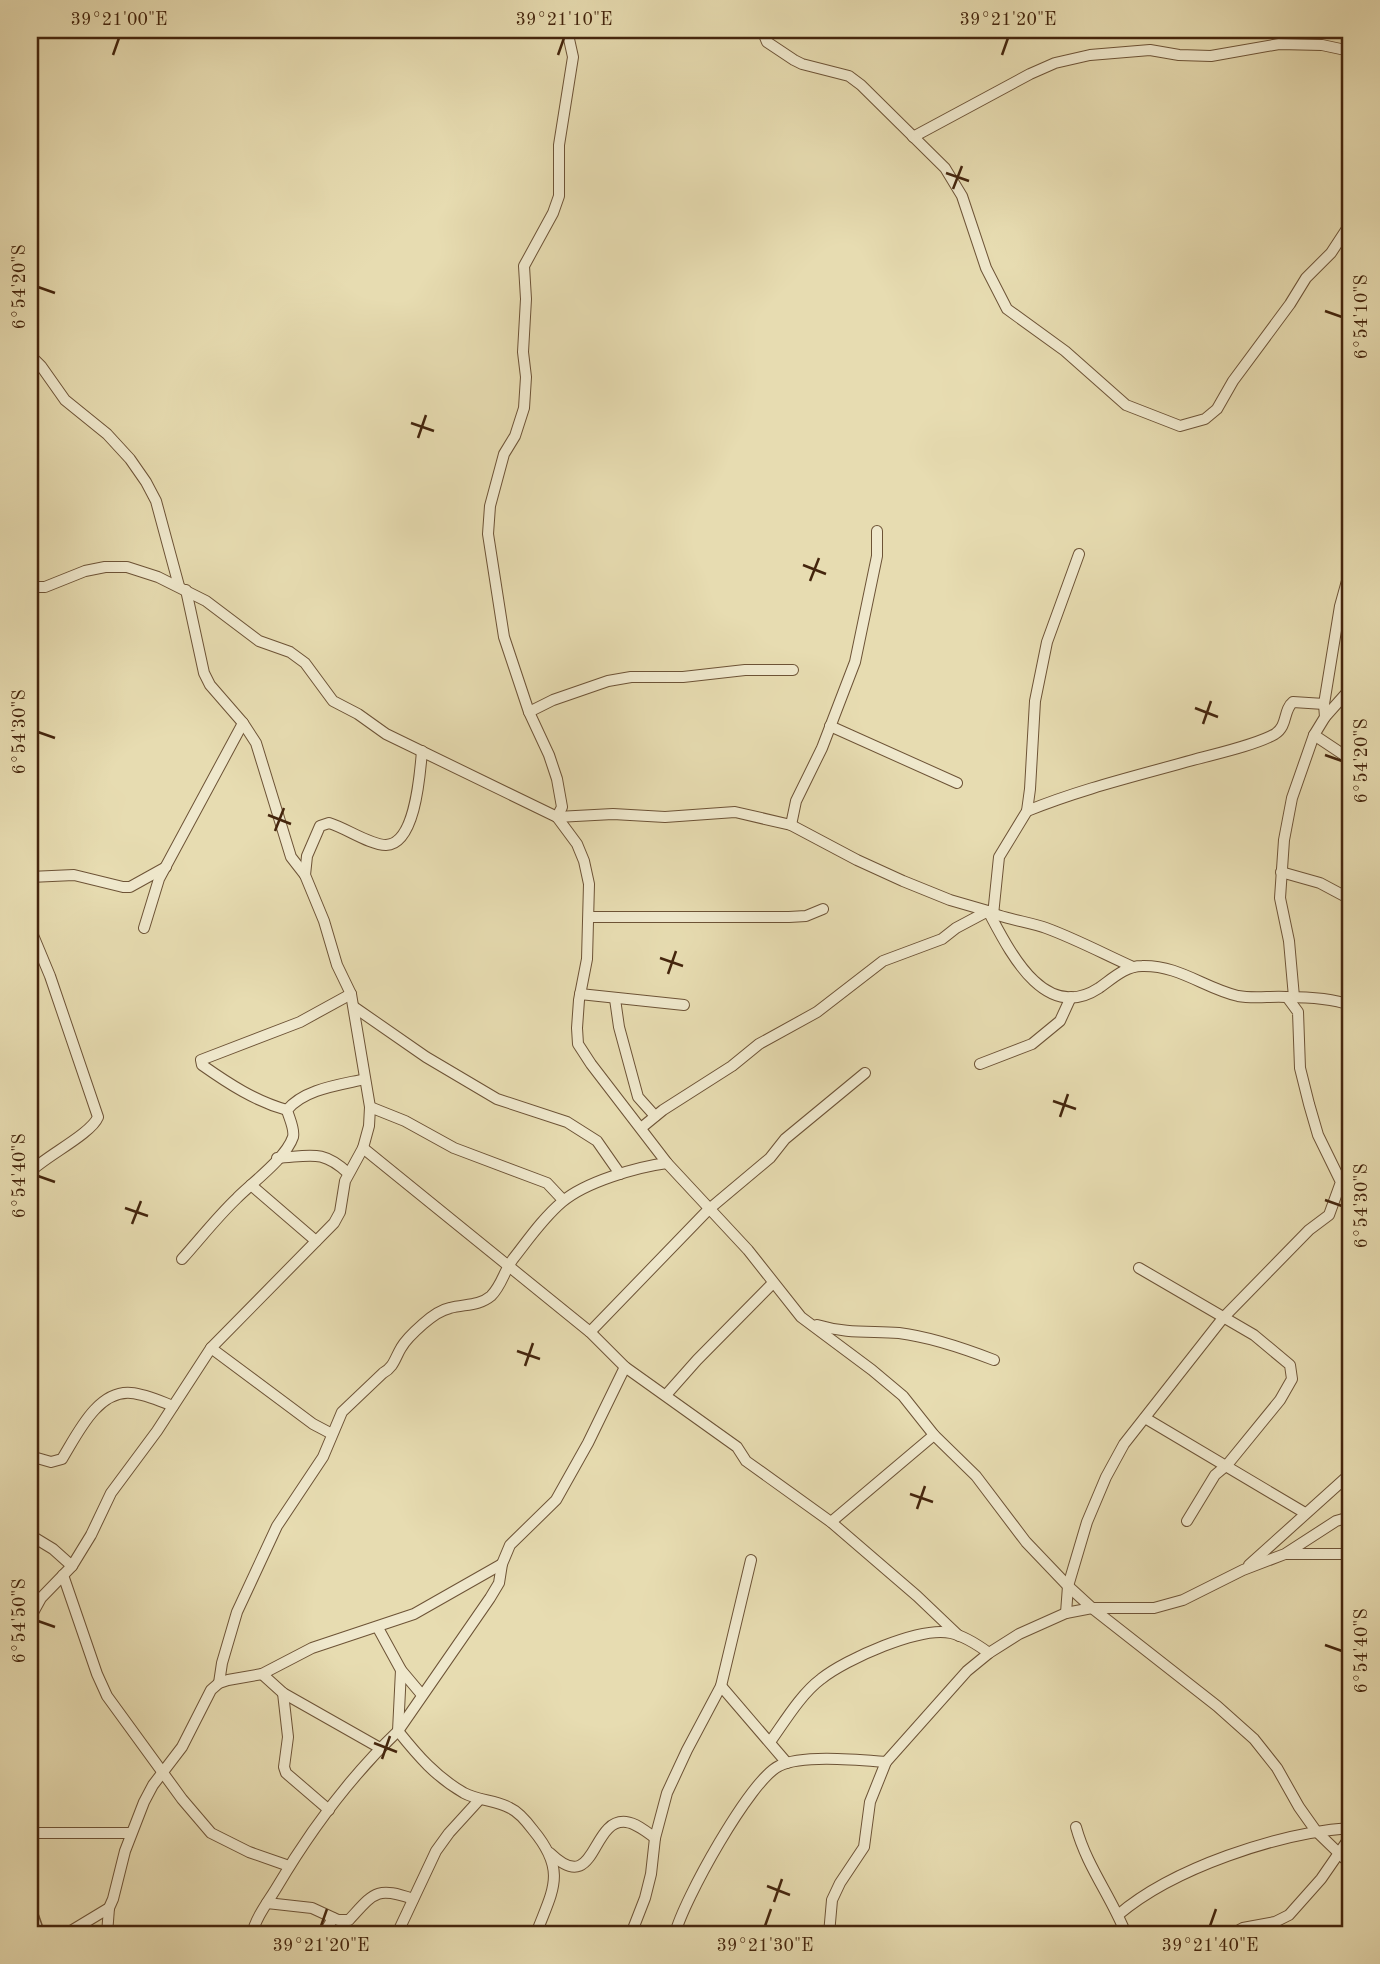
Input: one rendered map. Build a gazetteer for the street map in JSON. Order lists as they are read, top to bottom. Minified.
{"coordinates":["39°21'00\"E","39°21'10\"E","39°21'20\"E","6°54'20\"S","6°54'10\"S","6°54'30\"S","6°54'40\"S","6°54'50\"S","39°21'30\"E","39°21'40\"E"]}
